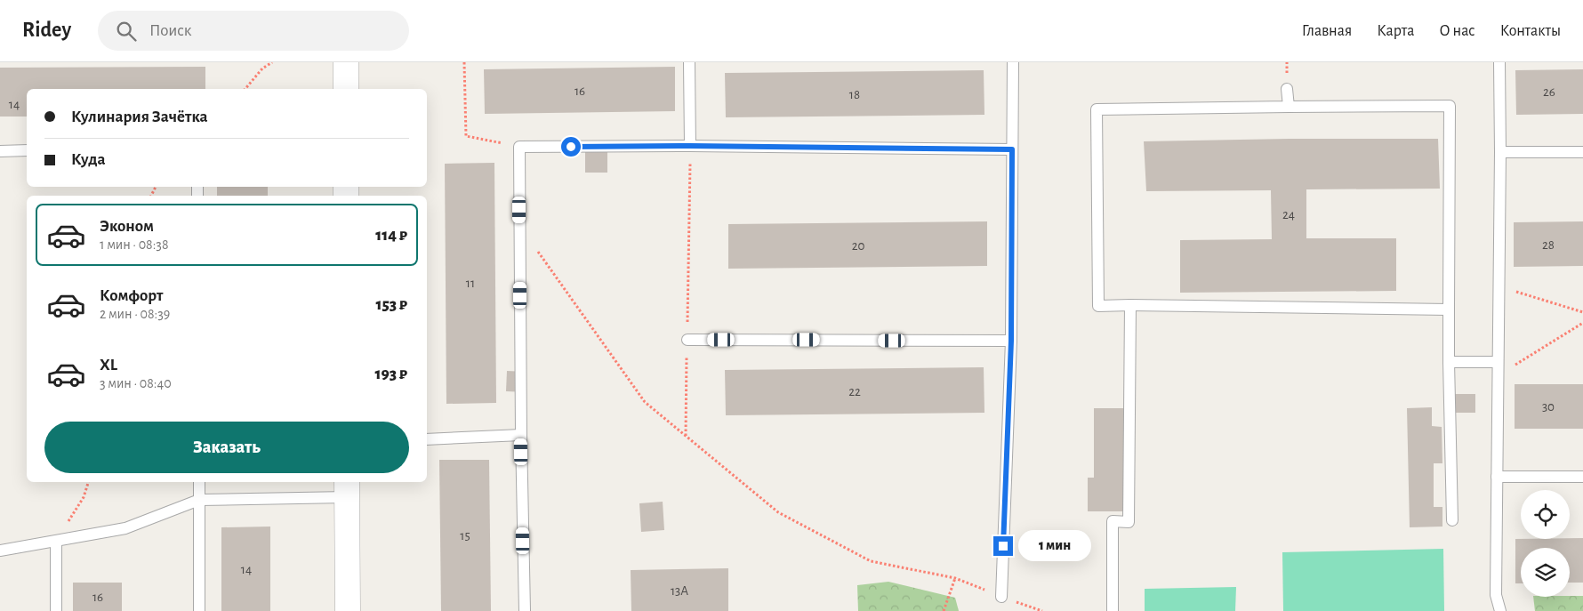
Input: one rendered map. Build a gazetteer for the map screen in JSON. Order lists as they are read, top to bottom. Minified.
{"house_numbers":["16","26","18","14","24","28","20","11","22","30","15","14","13А","16"],"page":{"header":"Ridey","search":"Поиск","nav":["Главная","Карта","О нас","Контакты"],"banner":["Кулинария Зачётка","Куда"],"list":[{"name":"Эконом","note":"1 мин · 08:38","value":"114 ₽"},{"name":"Комфорт","note":"2 мин · 08:39","value":"153 ₽"},{"name":"XL","note":"3 мин · 08:40","value":"193 ₽"}],"buttons":"Заказать","bubble":"1 мин"}}
